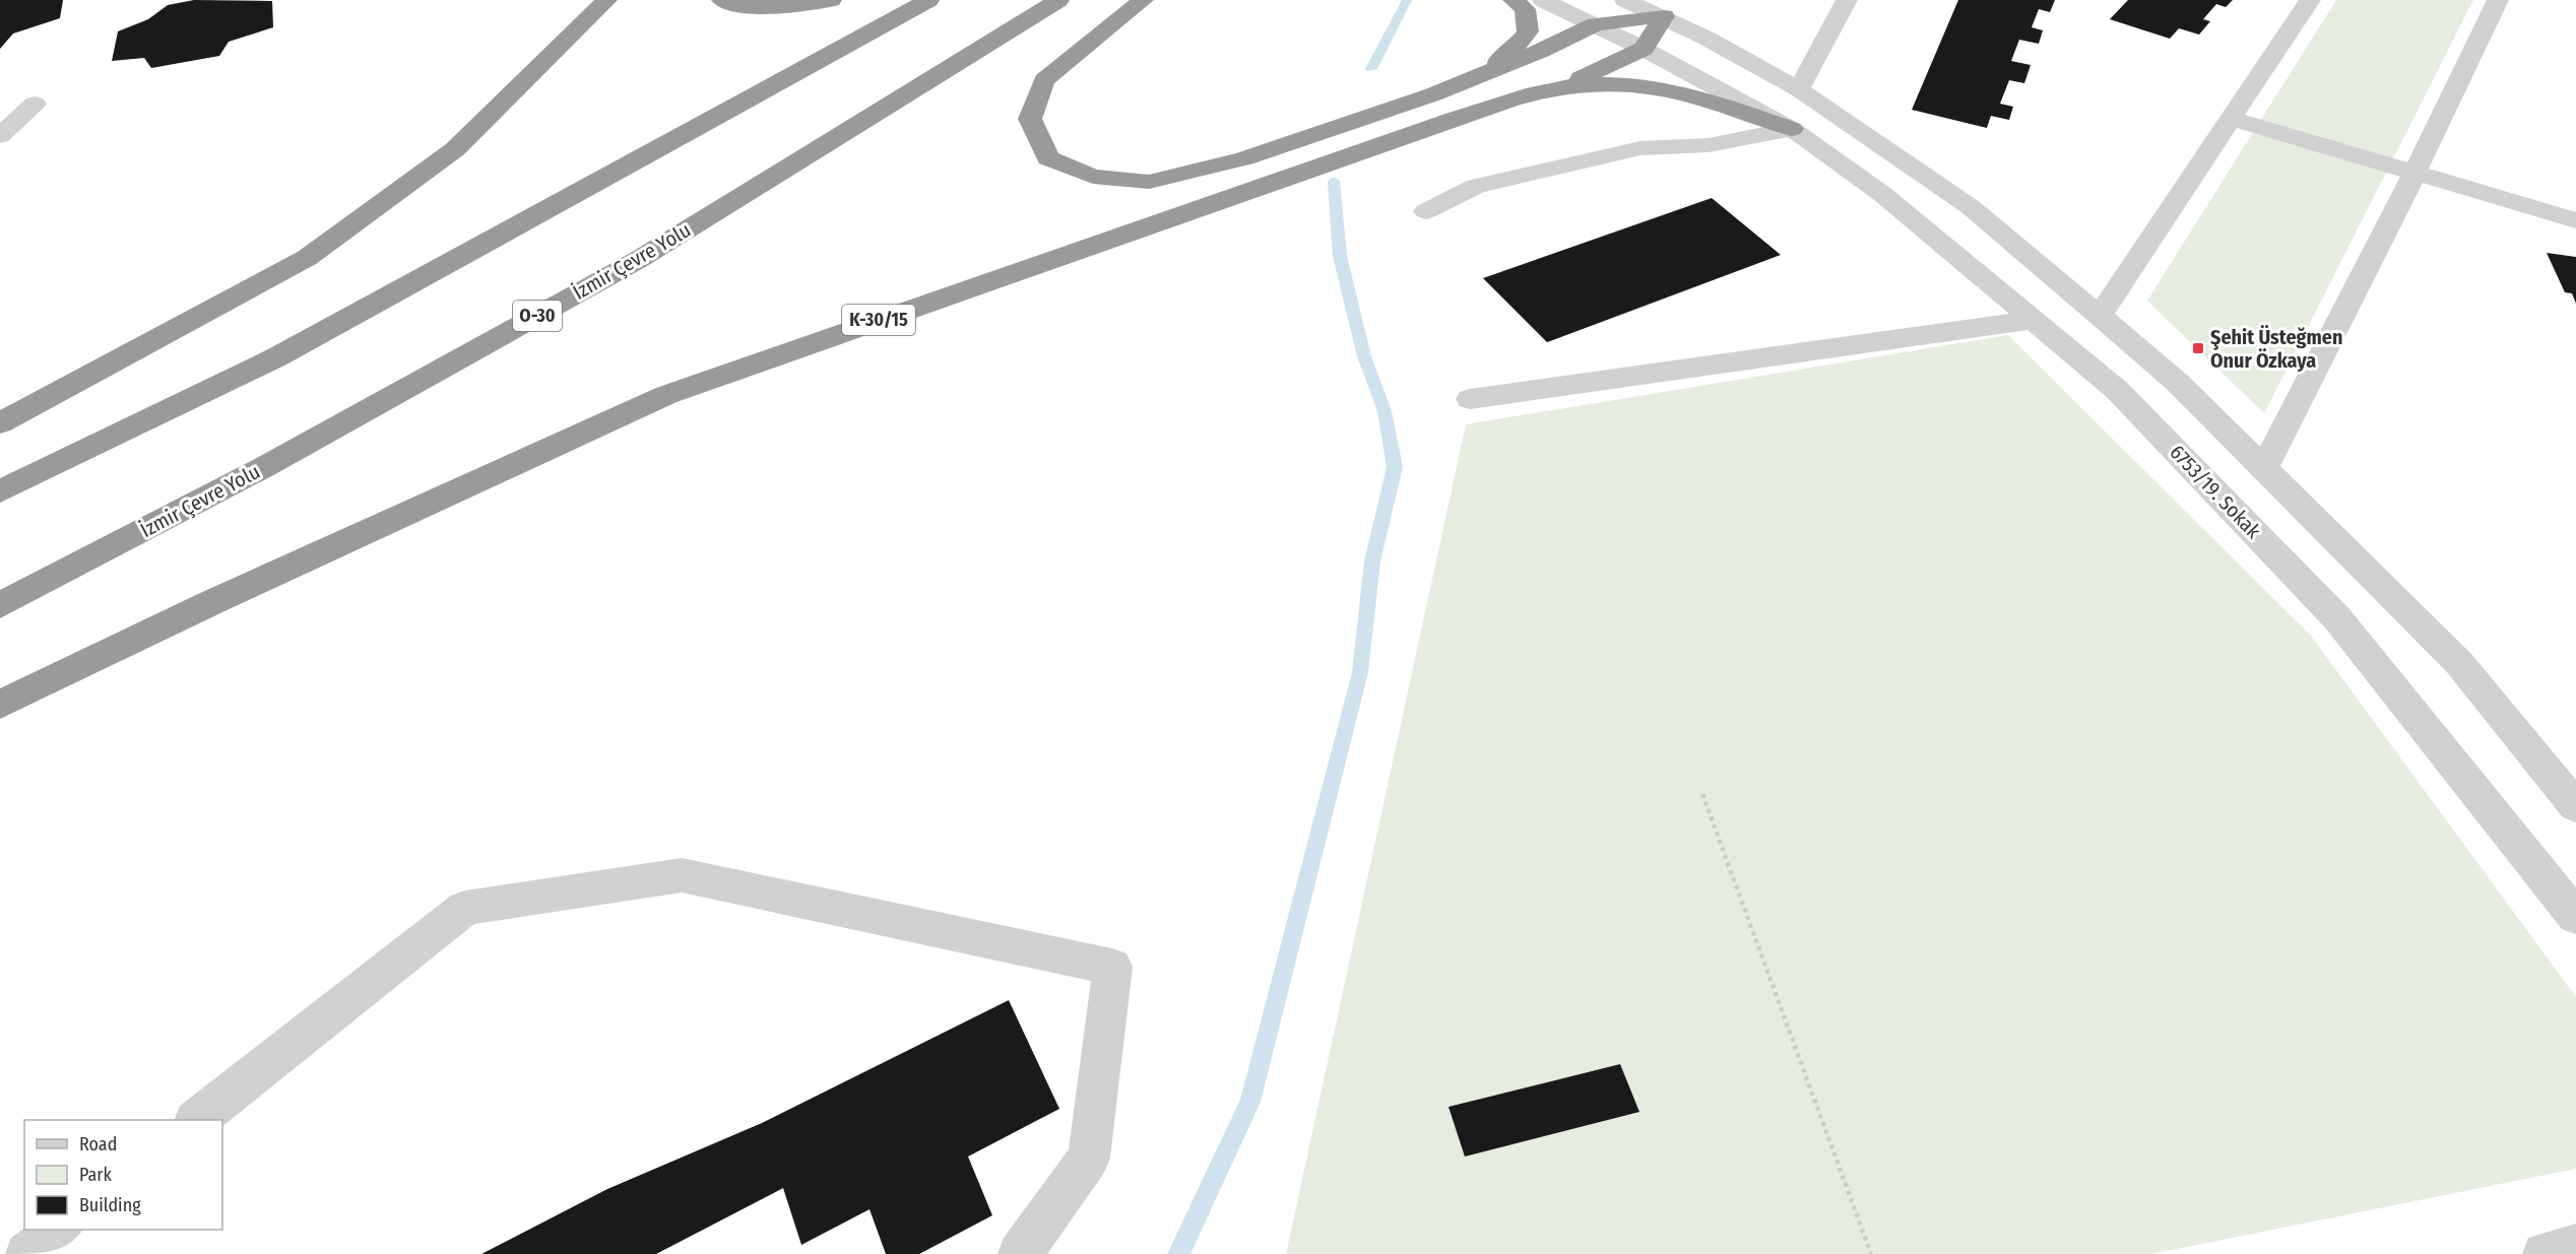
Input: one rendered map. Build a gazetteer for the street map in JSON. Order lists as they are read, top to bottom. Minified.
{"streets":{"highway":["İzmir Çevre Yolu","O-30","K-30/15"],"street":["6753/19. Sokak"]},"crossings":[["K-30/15","6753/19. Sokak"]],"places":{"transit":["Şehit Üsteğmen Onur Özkaya"]},"legend":["Road","Park","Building"]}
